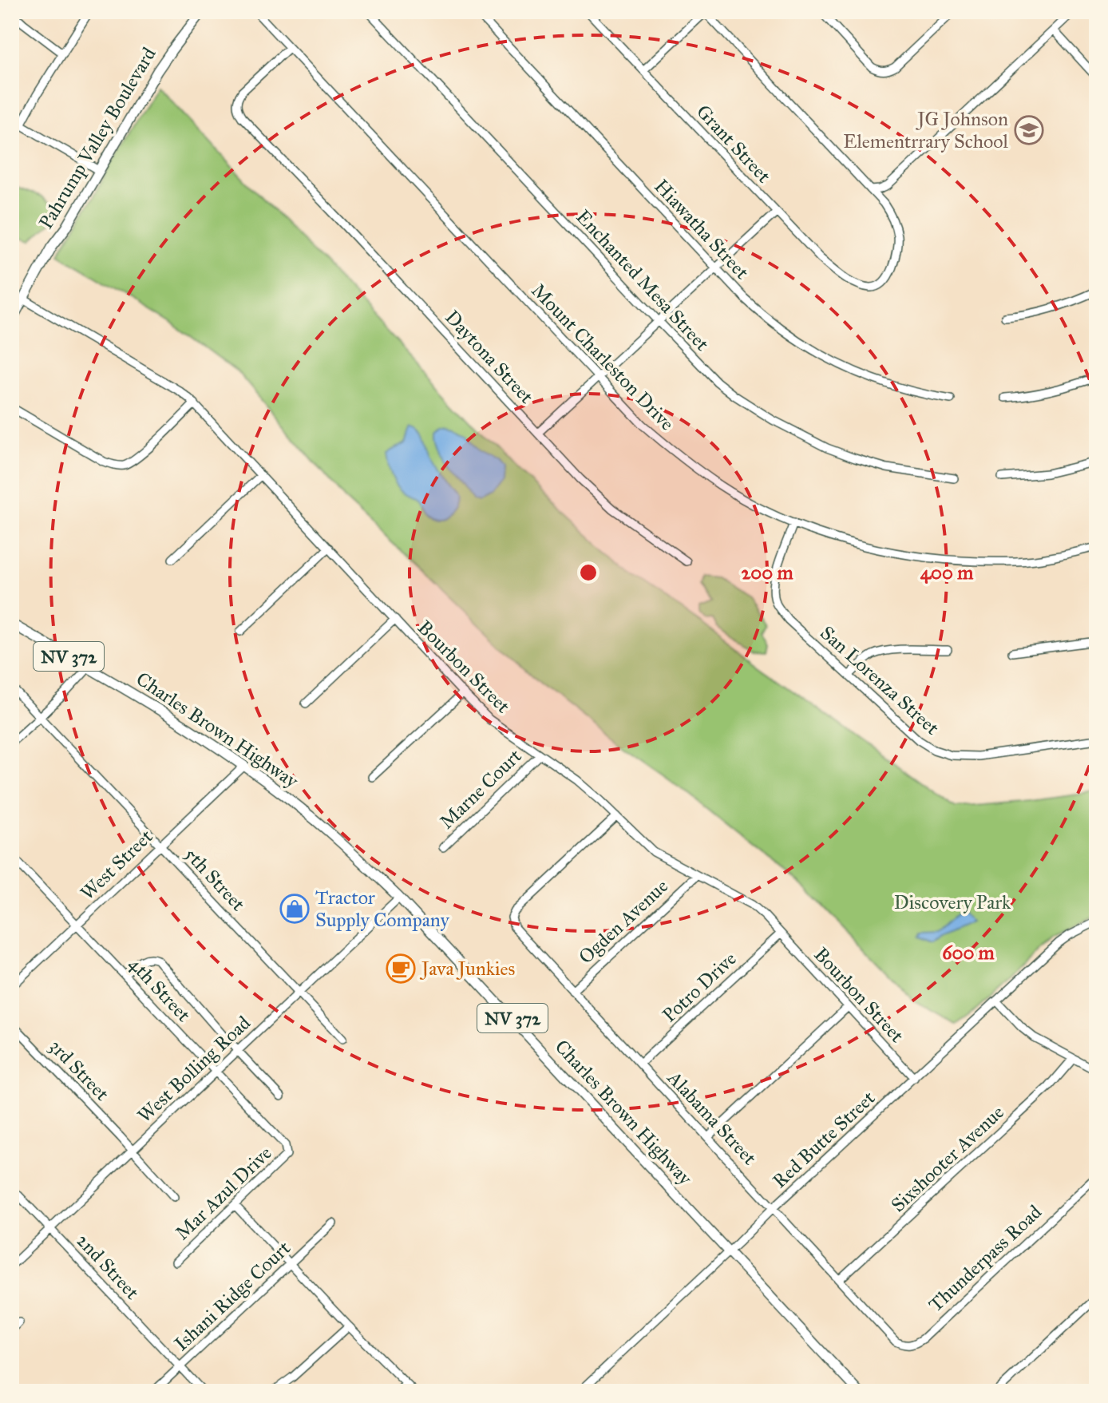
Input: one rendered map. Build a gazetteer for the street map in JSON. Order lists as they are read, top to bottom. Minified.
{"streets":{"main road":["Pahrump Valley Boulevard","NV 372","Charles Brown Highway"],"street":["Grant Street","Hiawatha Street","Enchanted Mesa Street","Daytona Street","Mount Charleston Drive","Bourbon Street","San Lorenza Street","Marne Court","West Street","5th Street","Ogden Avenue","Potro Drive","4th Street","West Bolling Road","3rd Street","Alabama Street","Red Butte Street","Sixshooter Avenue","Mar Azul Drive","Thunderpass Road","2nd Street","Ishani Ridge Court"]},"crossings":[["Pahrump Valley Boulevard","Bourbon Street"],["Daytona Street","Mount Charleston Drive"],["Mount Charleston Drive","San Lorenza Street"],["Bourbon Street","Marne Court"],["Bourbon Street","Ogden Avenue"],["Bourbon Street","Potro Drive"],["Bourbon Street","Alabama Street"],["Bourbon Street","Red Butte Street"],["Charles Brown Highway","West Street"],["Charles Brown Highway","West Bolling Road"],["Charles Brown Highway","Red Butte Street"],["West Street","5th Street"],["West Street","4th Street"],["5th Street","West Bolling Road"],["Ogden Avenue","Alabama Street"],["Potro Drive","Alabama Street"],["4th Street","West Bolling Road"],["4th Street","Mar Azul Drive"],["West Bolling Road","3rd Street"],["West Bolling Road","2nd Street"],["Alabama Street","Red Butte Street"],["Alabama Street","Sixshooter Avenue"],["Alabama Street","Thunderpass Road"],["2nd Street","Ishani Ridge Court"]],"parks":["Discovery Park"],"places":{"school or university":["JG Johnson Elementrrary School"],"shop":["Tractor Supply Company"],"cafe":["Java Junkies"]},"rings":["200 m","400 m","600 m"]}
